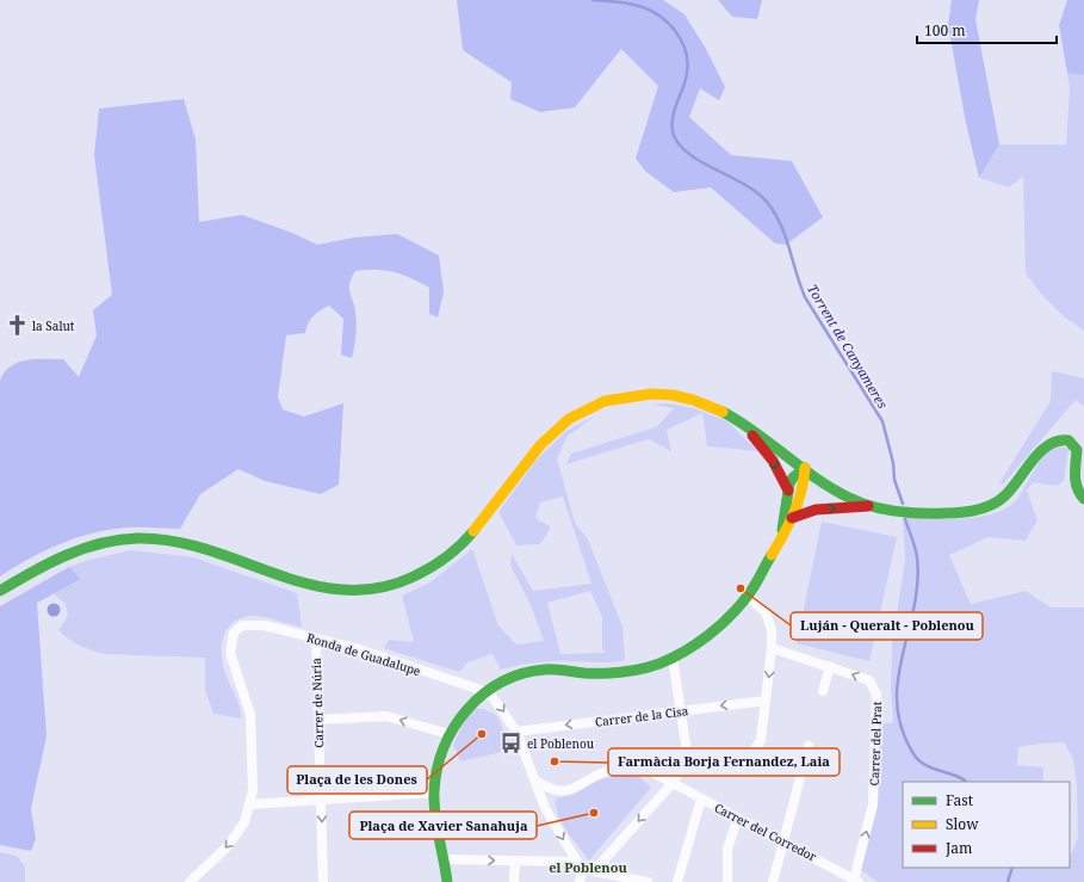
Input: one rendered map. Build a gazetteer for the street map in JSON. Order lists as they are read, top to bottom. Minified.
{"streets":{"street":["Ronda de Guadalupe","Carrer de Núria","Carrer de la Cisa","Carrer del Prat","Carrer del Corredor"]},"crossings":[["Ronda de Guadalupe","Carrer de Núria"],["Carrer del Prat","Carrer del Corredor"]],"one_way":["Carrer de la Cisa"],"districts":["el Poblenou"],"water":["Torrent de Canyameres"],"places":{"church":["la Salut"],"other":["Luján - Queralt - Poblenou","Plaça de les Dones","Farmàcia Borja Fernandez, Laia","Plaça de Xavier Sanahuja"],"bus stop":["el Poblenou"]},"legend":["Fast","Slow","Jam"],"scale_bar":"100 m"}
